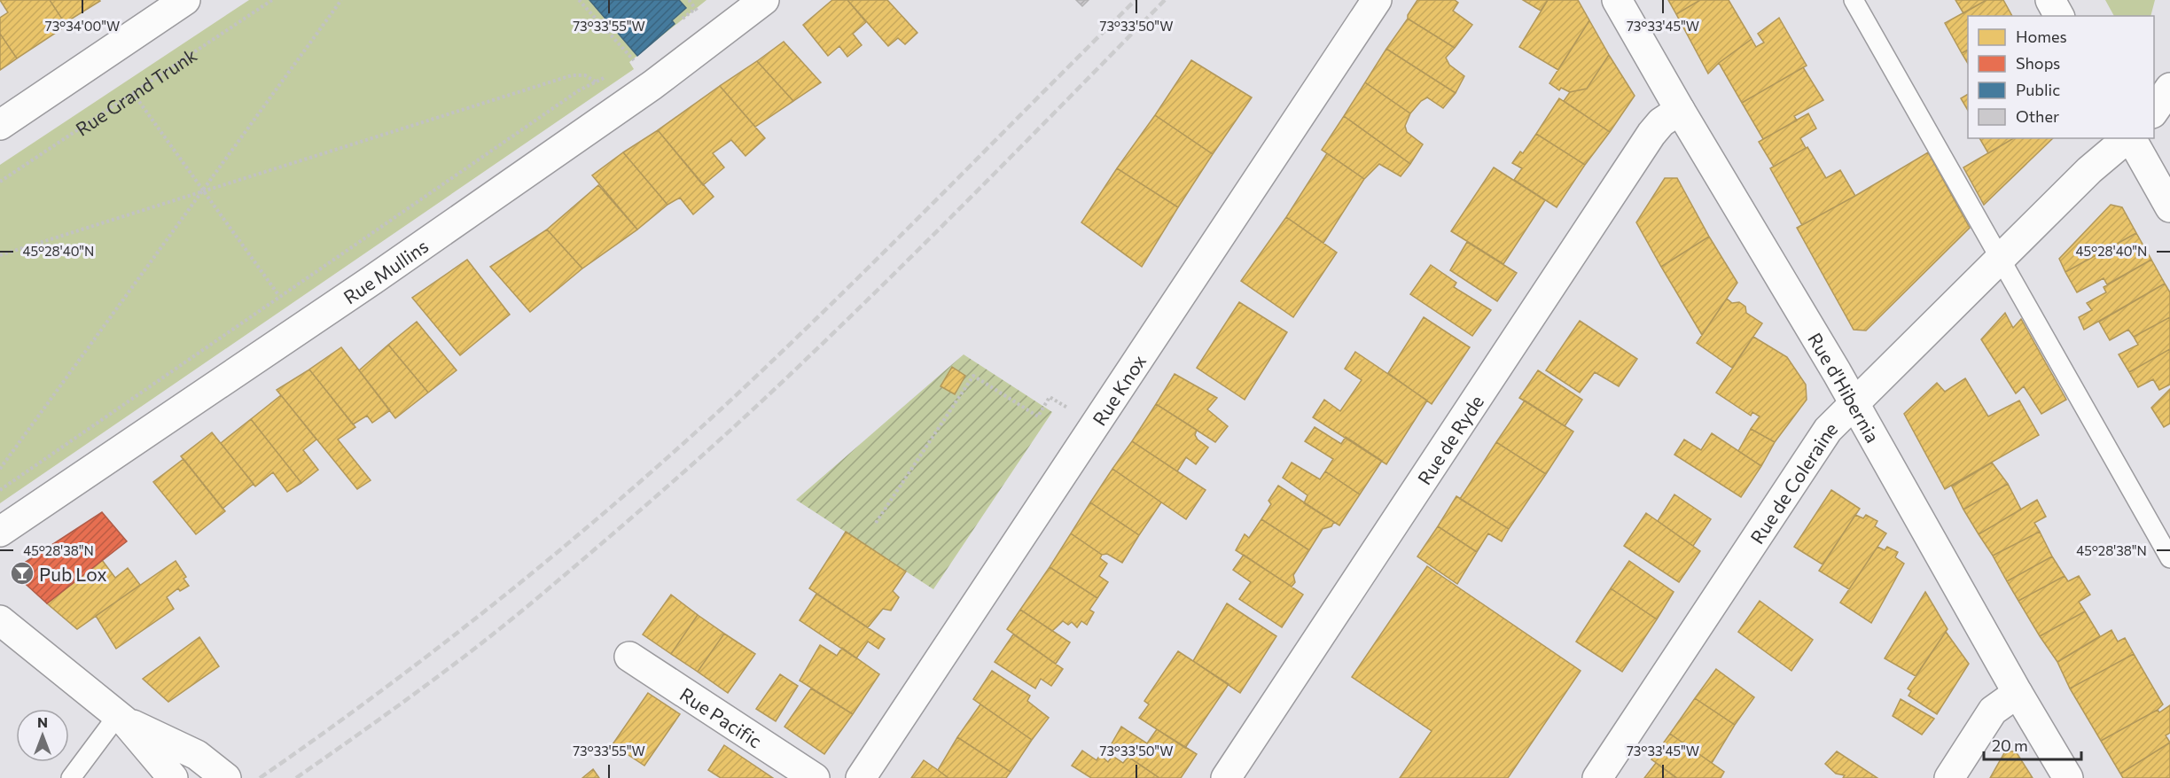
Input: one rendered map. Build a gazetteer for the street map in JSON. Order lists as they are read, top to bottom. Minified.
{"streets":{"street":["Rue Mullins","Rue d'Hibernia","Rue Knox","Rue de Ryde","Rue de Coleraine","Rue Pacific"],"path":["Rue Grand Trunk"]},"crossings":[["Rue d'Hibernia","Rue de Ryde"],["Rue d'Hibernia","Rue de Coleraine"]],"places":{"bar":["Pub Lox"]},"legend":["Homes","Shops","Public","Other"],"scale_bar":"20 m","north":"top","coordinates":["73°34'00\"W","73°33'55\"W","73°33'50\"W","73°33'45\"W","45°28'40\"N","45°28'38\"N"]}
